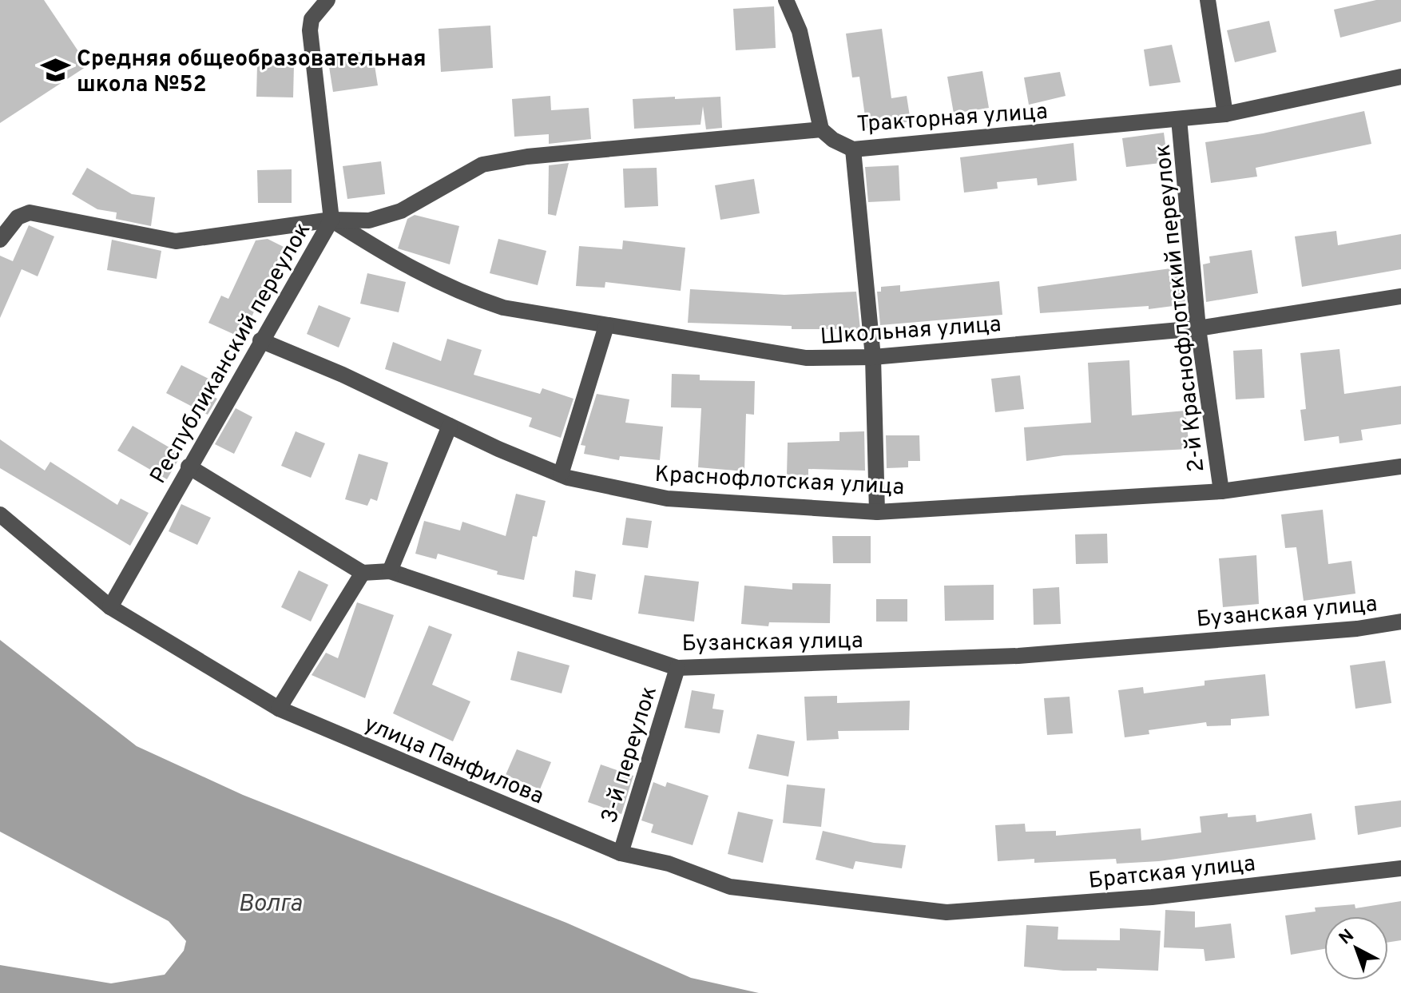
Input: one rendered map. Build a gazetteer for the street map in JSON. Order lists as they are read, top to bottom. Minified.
{"streets":{"street":["Тракторная улица","2-й Краснофлотский переулок","Школьная улица","Республиканский переулок","Краснофлотская улица","Бузанская улица","3-й переулок","улица Панфилова","Братская улица"]},"crossings":[["Тракторная улица","2-й Краснофлотский переулок"],["2-й Краснофлотский переулок","Школьная улица"],["2-й Краснофлотский переулок","Краснофлотская улица"],["Школьная улица","Республиканский переулок"],["Республиканский переулок","Краснофлотская улица"],["Республиканский переулок","улица Панфилова"],["Бузанская улица","3-й переулок"],["3-й переулок","улица Панфилова"],["улица Панфилова","Братская улица"]],"water":["Волга"],"places":{"school or university":["Средняя общеобразовательная школа №52"]},"north":"top left"}
